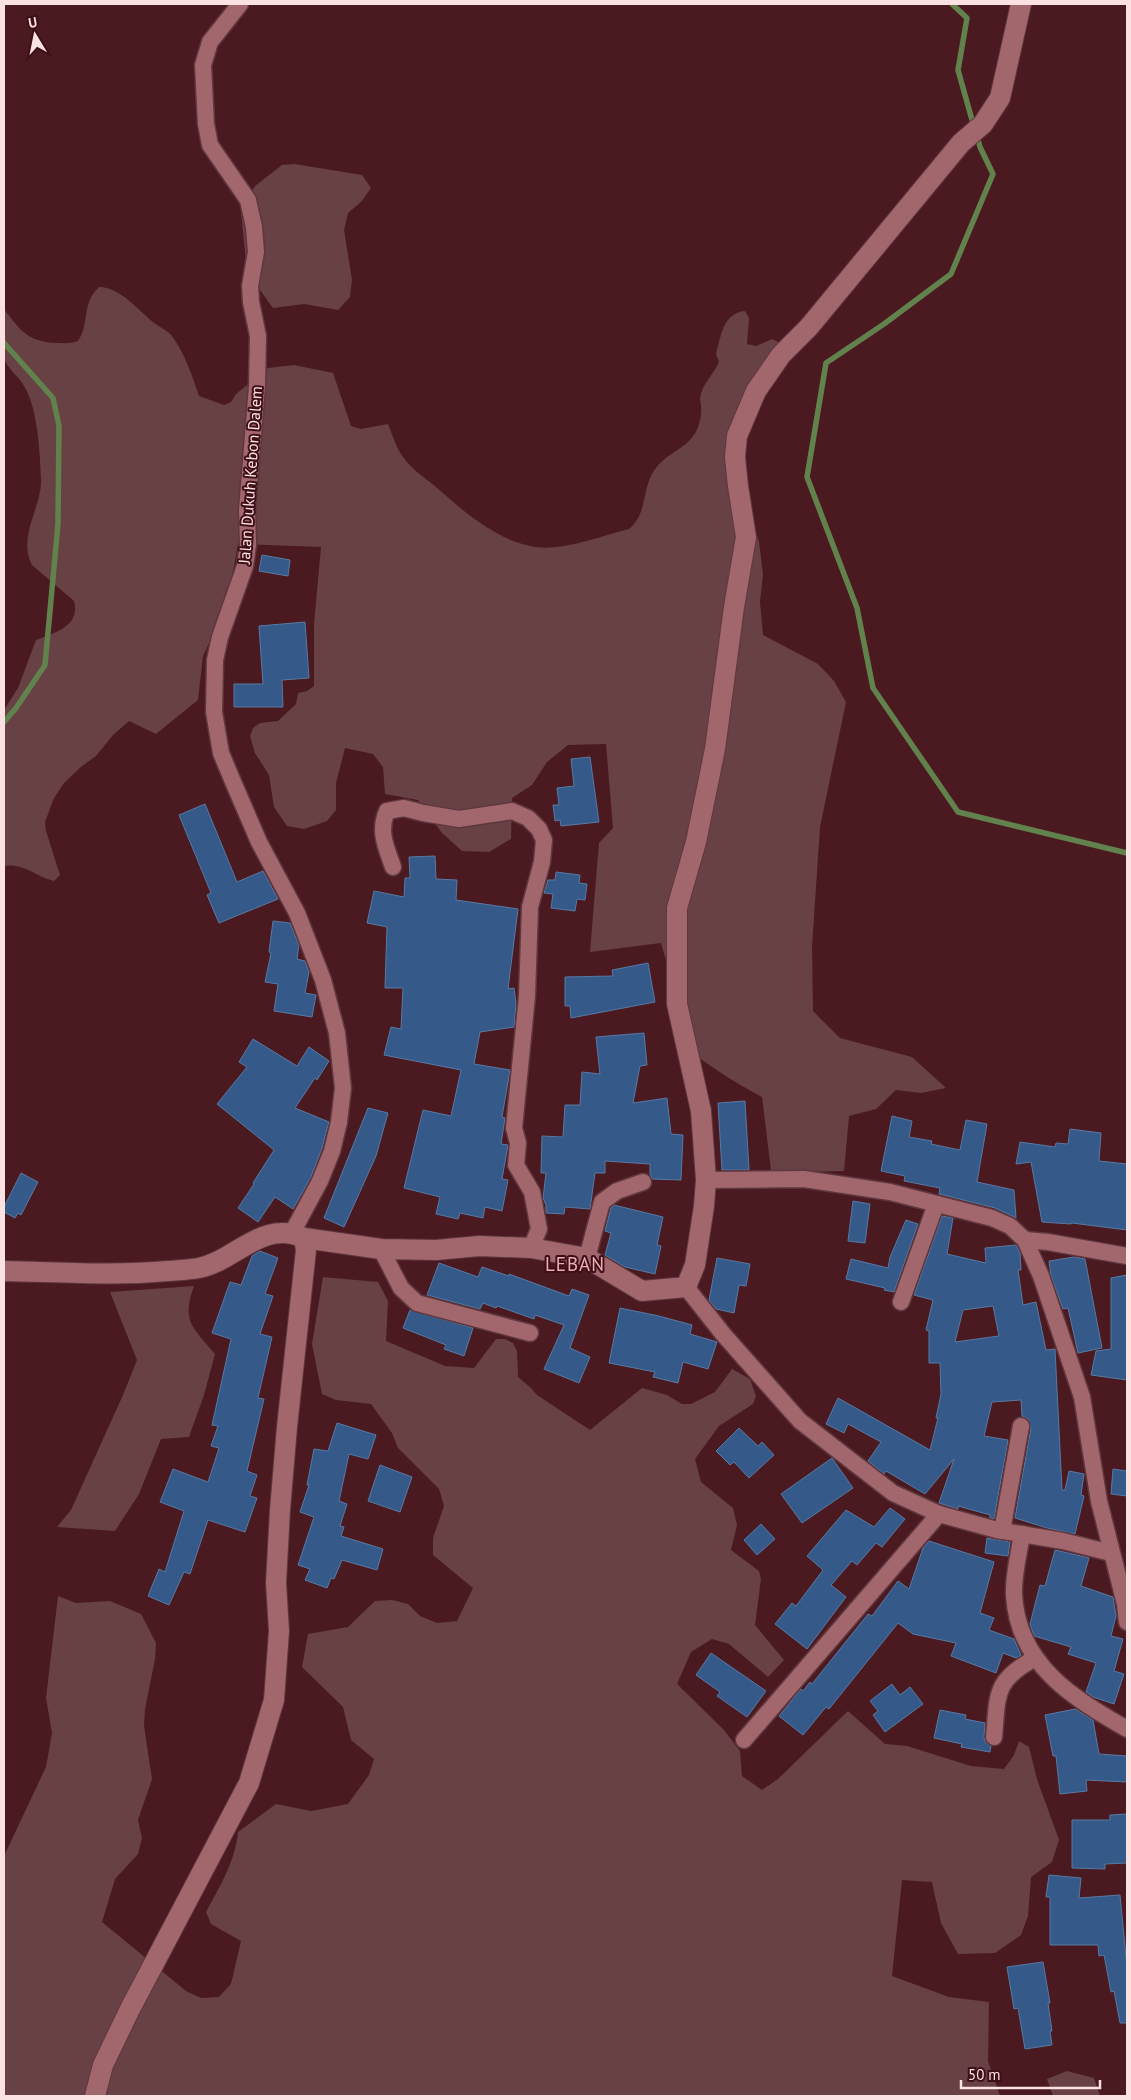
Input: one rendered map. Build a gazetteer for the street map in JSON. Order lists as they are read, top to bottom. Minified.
{"streets":{"street":["Jalan Dukuh Kebon Dalem"]},"districts":["LEBAN"],"scale_bar":"50 m","north":"top"}
